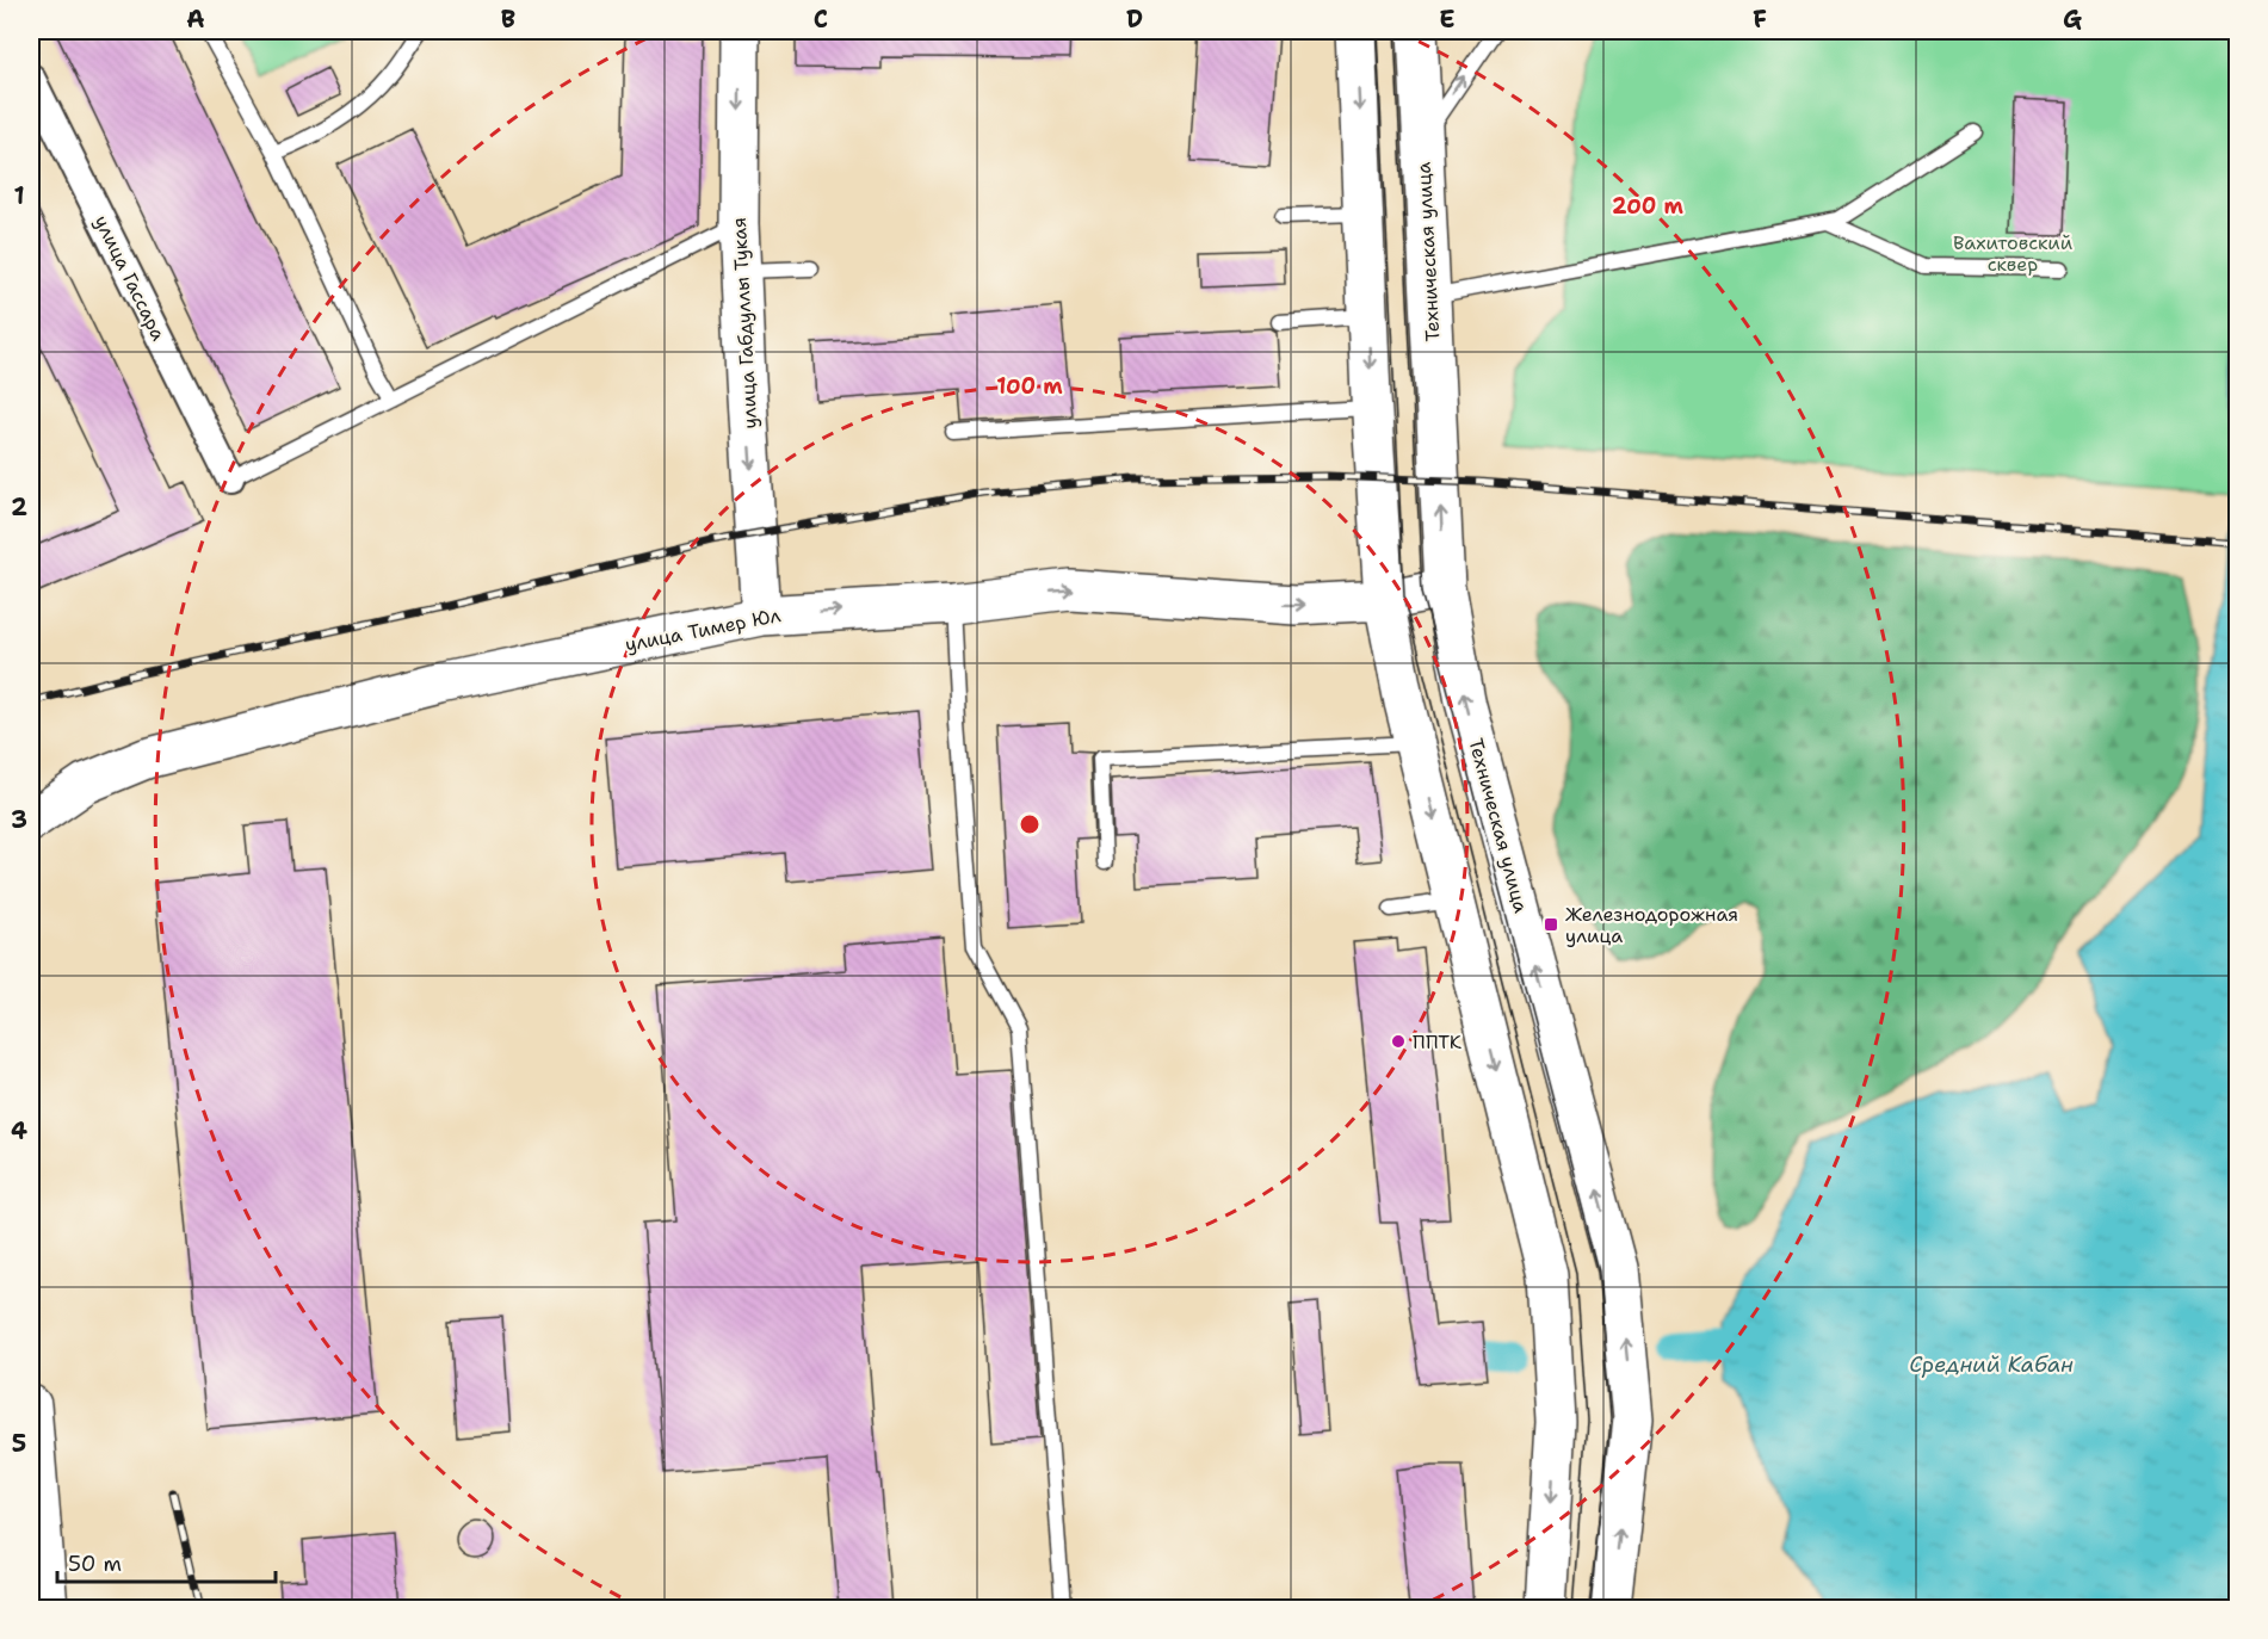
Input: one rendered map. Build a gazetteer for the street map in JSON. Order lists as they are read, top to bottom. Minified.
{"streets":{"main road":["Техническая улица","улица Габдуллы Тукая","улица Тимер Юл"],"street":["улица Гассара"]},"crossings":[["Техническая улица","улица Тимер Юл"],["улица Габдуллы Тукая","улица Тимер Юл"]],"one_way":["улица Габдуллы Тукая","улица Тимер Юл"],"water":["Средний Кабан"],"parks":["Вахитовский сквер"],"places":{"transit":["Железнодорожная улица"],"other":["ППТК"]},"scale_bar":"50 m","grid":{"columns":["A","B","C","D","E","F","G"],"rows":["1","2","3","4","5"]},"rings":["200 m","100 m"]}
